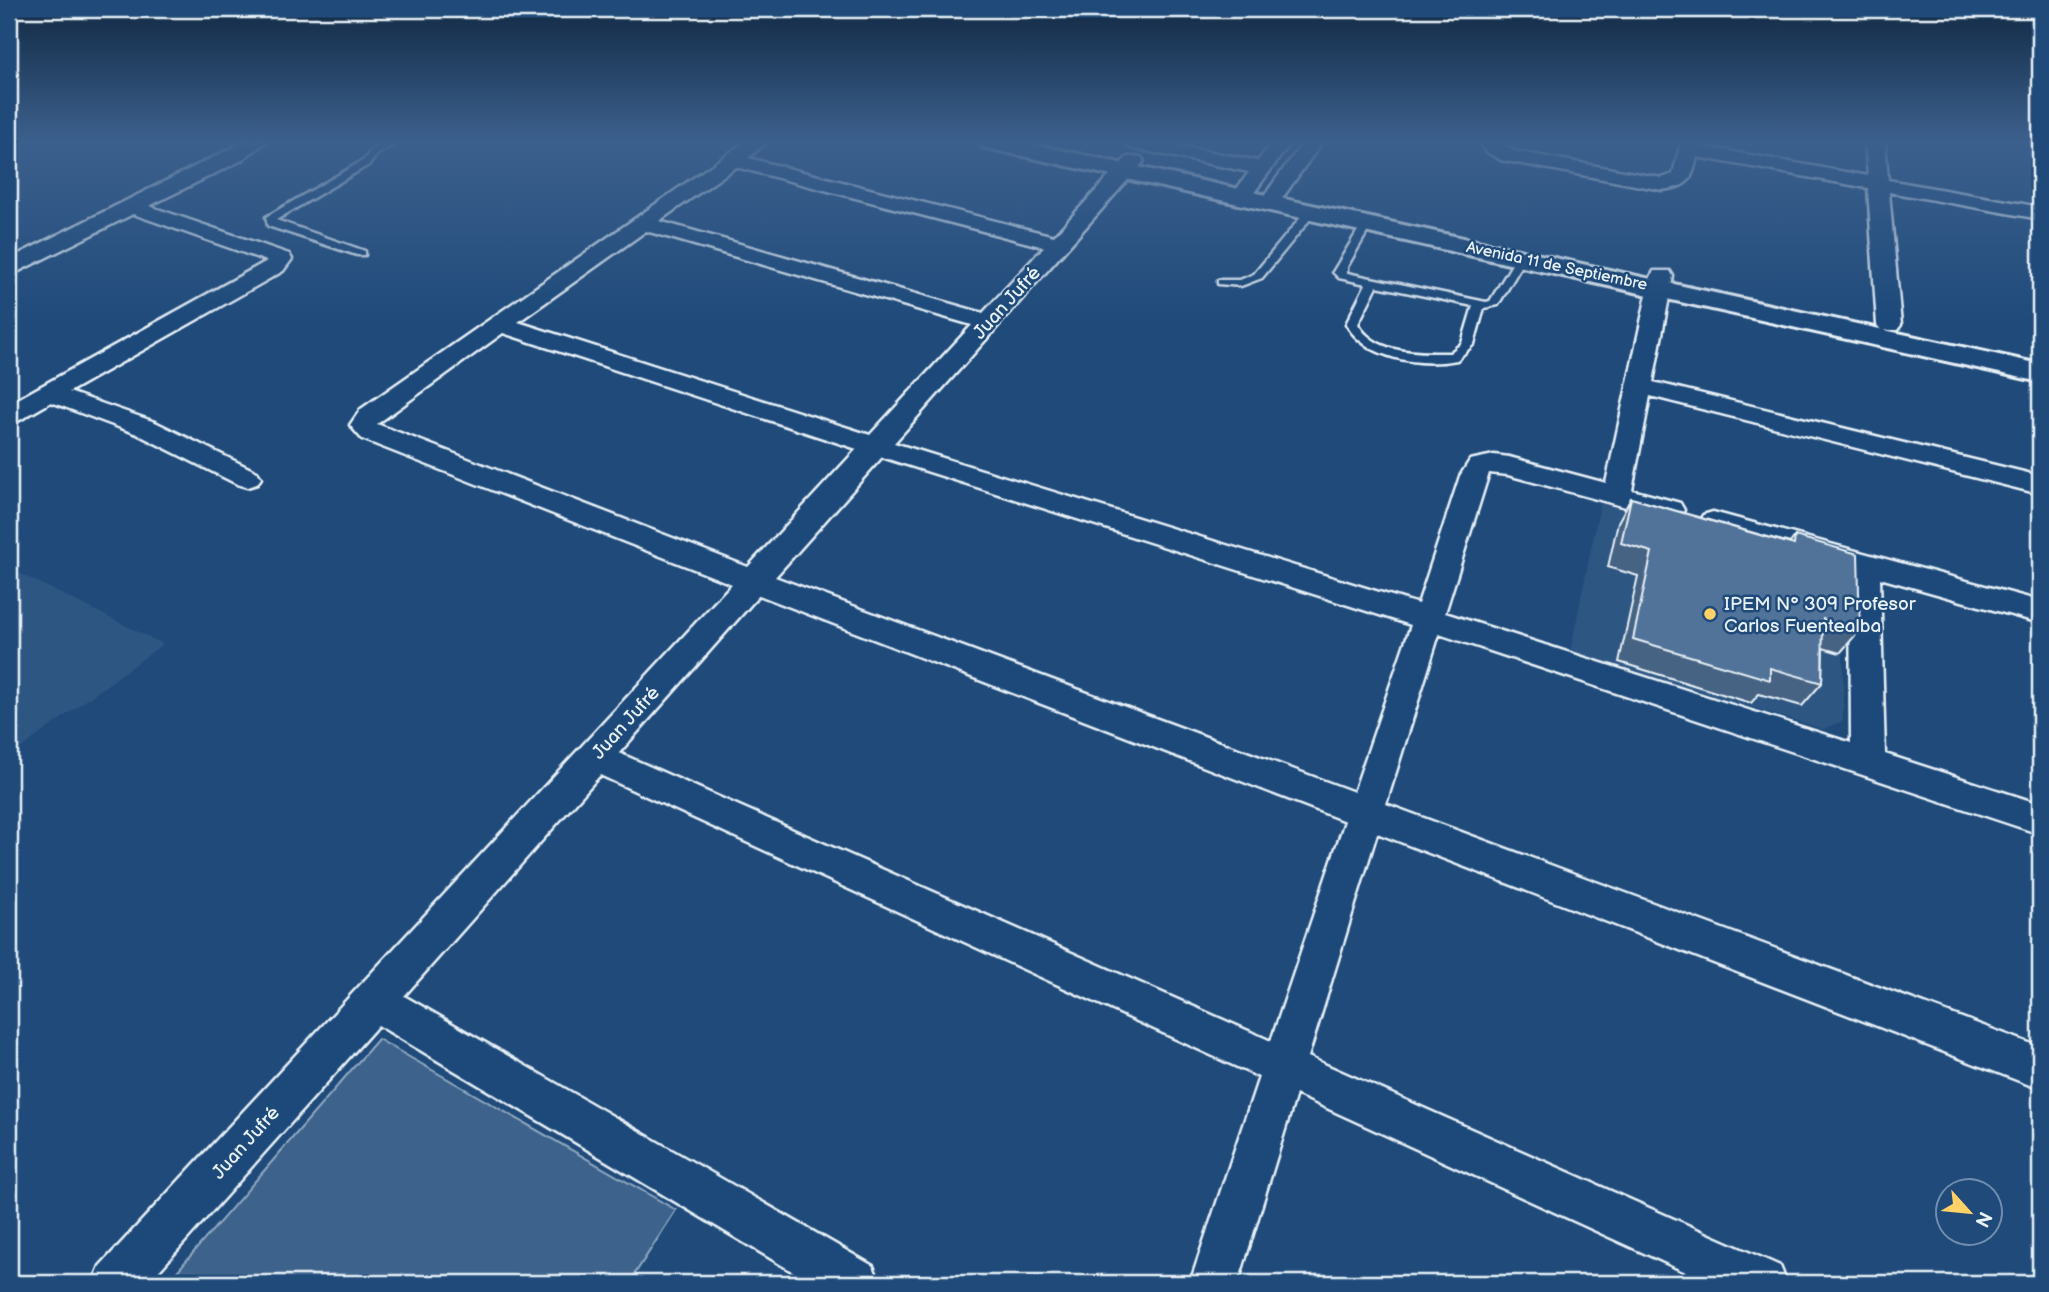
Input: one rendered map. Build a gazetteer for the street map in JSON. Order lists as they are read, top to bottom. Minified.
{"streets":{"main road":["Avenida 11 de Septiembre"],"street":["Juan Jufré"]},"places":["IPEM N° 309 Profesor Carlos Fuentealba"],"north":"bottom right"}
